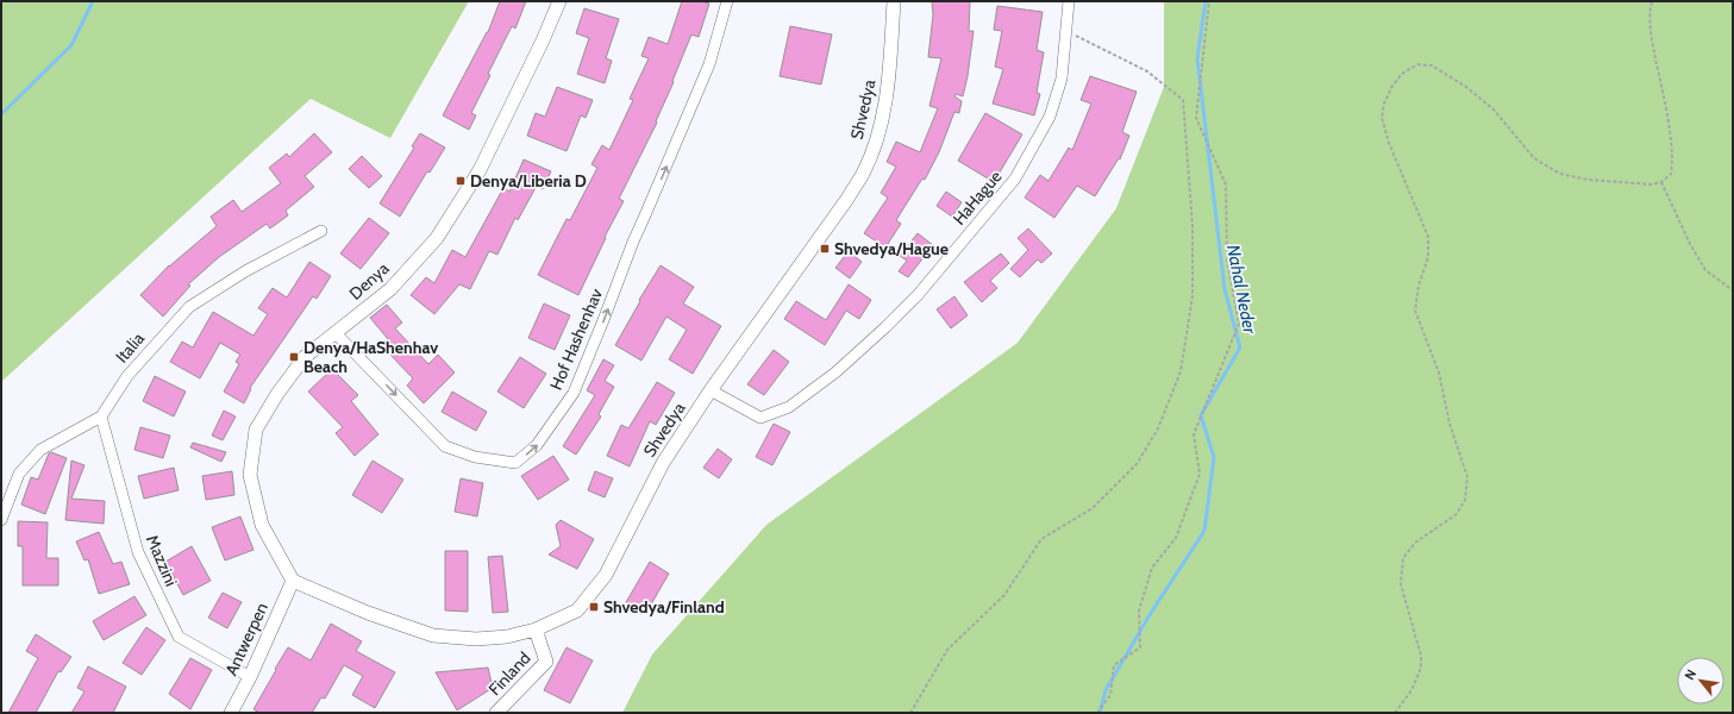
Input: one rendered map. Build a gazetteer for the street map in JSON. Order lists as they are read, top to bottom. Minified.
{"streets":{"street":["Shvedya","HaHague","Denya","Hof Hashenhav","Italia","Mazzini","Antwerpen","Finland"]},"crossings":[["Shvedya","HaHague"],["Shvedya","Denya"],["Shvedya","Antwerpen"],["Shvedya","Finland"],["Denya","Hof Hashenhav"],["Denya","Antwerpen"],["Italia","Mazzini"],["Mazzini","Antwerpen"]],"water":["Nahal Neder"],"places":{"transit":["Denya/Liberia D","Shvedya/Hague","Denya/HaShenhav Beach","Shvedya/Finland"]},"north":"top left"}
